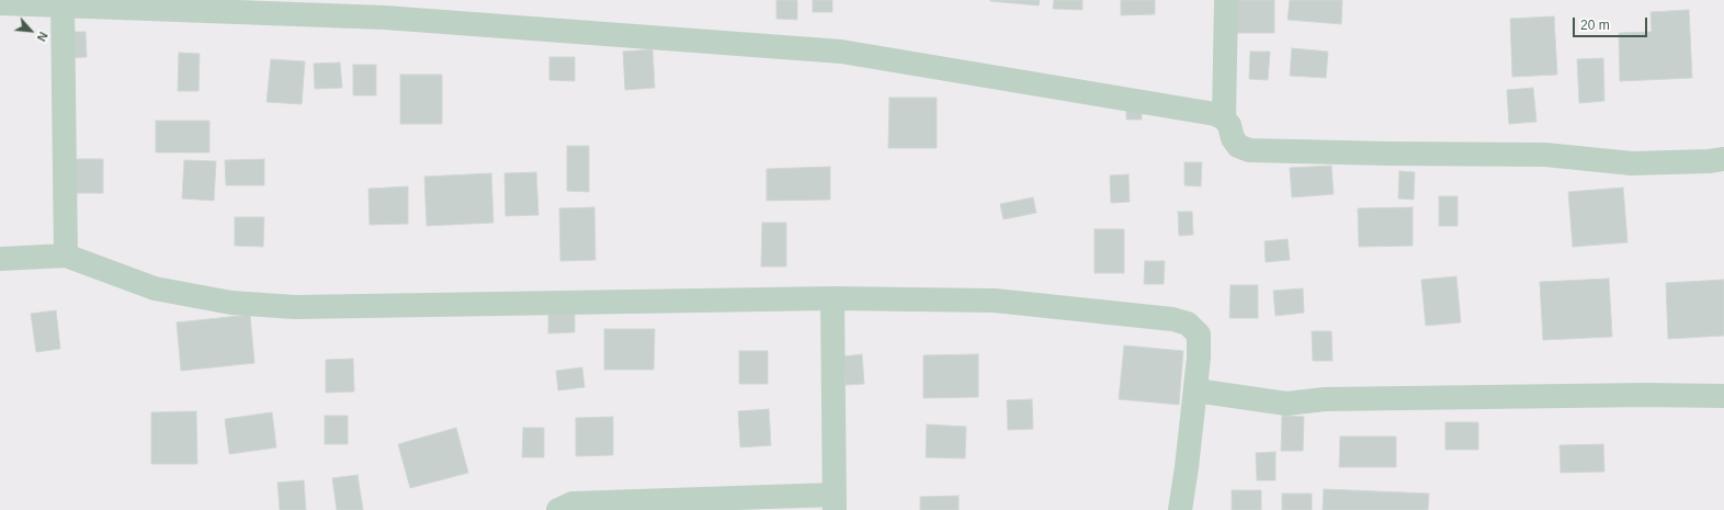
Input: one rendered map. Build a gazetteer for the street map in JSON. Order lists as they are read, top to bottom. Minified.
{"scale_bar":"20 m","north":"bottom right"}
